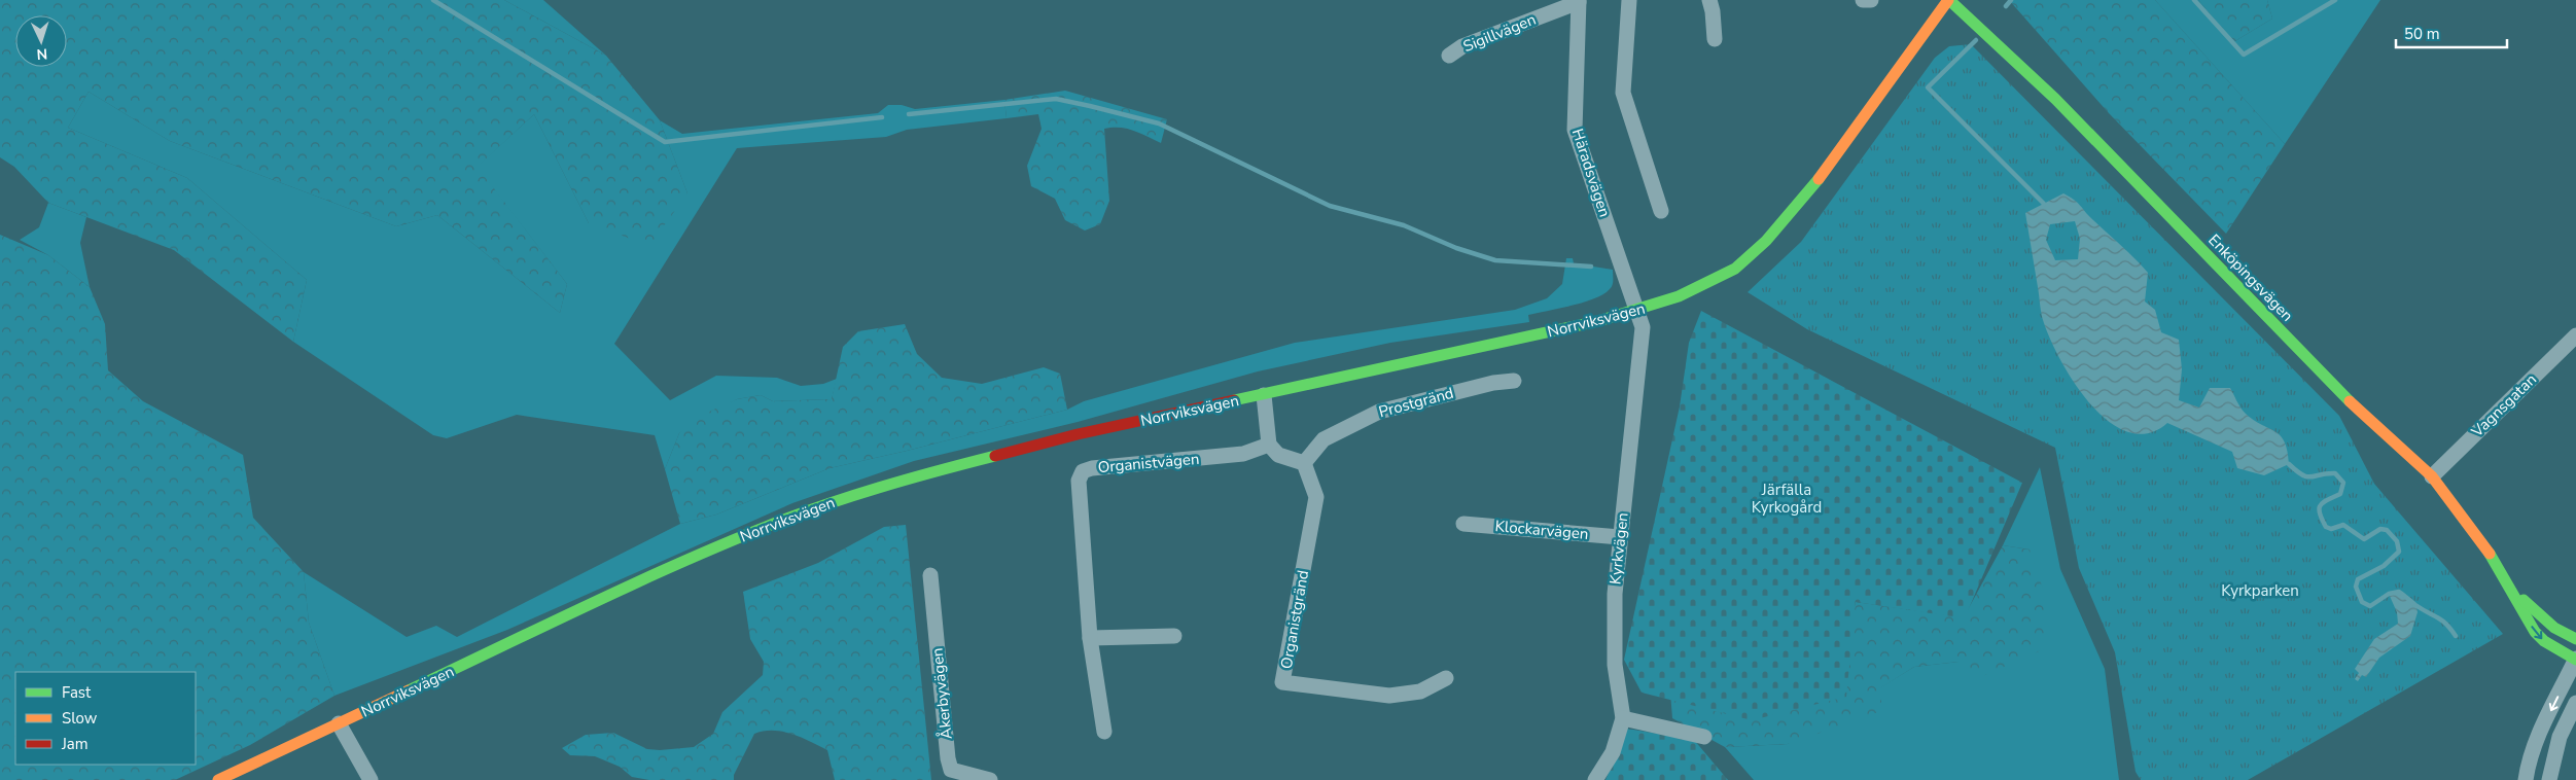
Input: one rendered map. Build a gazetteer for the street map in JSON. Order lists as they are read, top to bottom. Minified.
{"streets":{"street":["Sigillvägen","Häradsvägen","Enköpingsvägen","Norrviksvägen","Prostgränd","Vagnsgatan","Organistvägen","Klockarvägen","Kyrkvägen","Organistgränd","Åkerbyvägen"]},"crossings":[["Sigillvägen","Häradsvägen"],["Häradsvägen","Norrviksvägen"],["Häradsvägen","Kyrkvägen"],["Enköpingsvägen","Norrviksvägen"],["Enköpingsvägen","Vagnsgatan"],["Norrviksvägen","Kyrkvägen"],["Prostgränd","Organistgränd"],["Klockarvägen","Kyrkvägen"]],"parks":["Järfälla Kyrkogård","Kyrkparken"],"legend":["Fast","Slow","Jam"],"scale_bar":"50 m","north":"bottom"}
